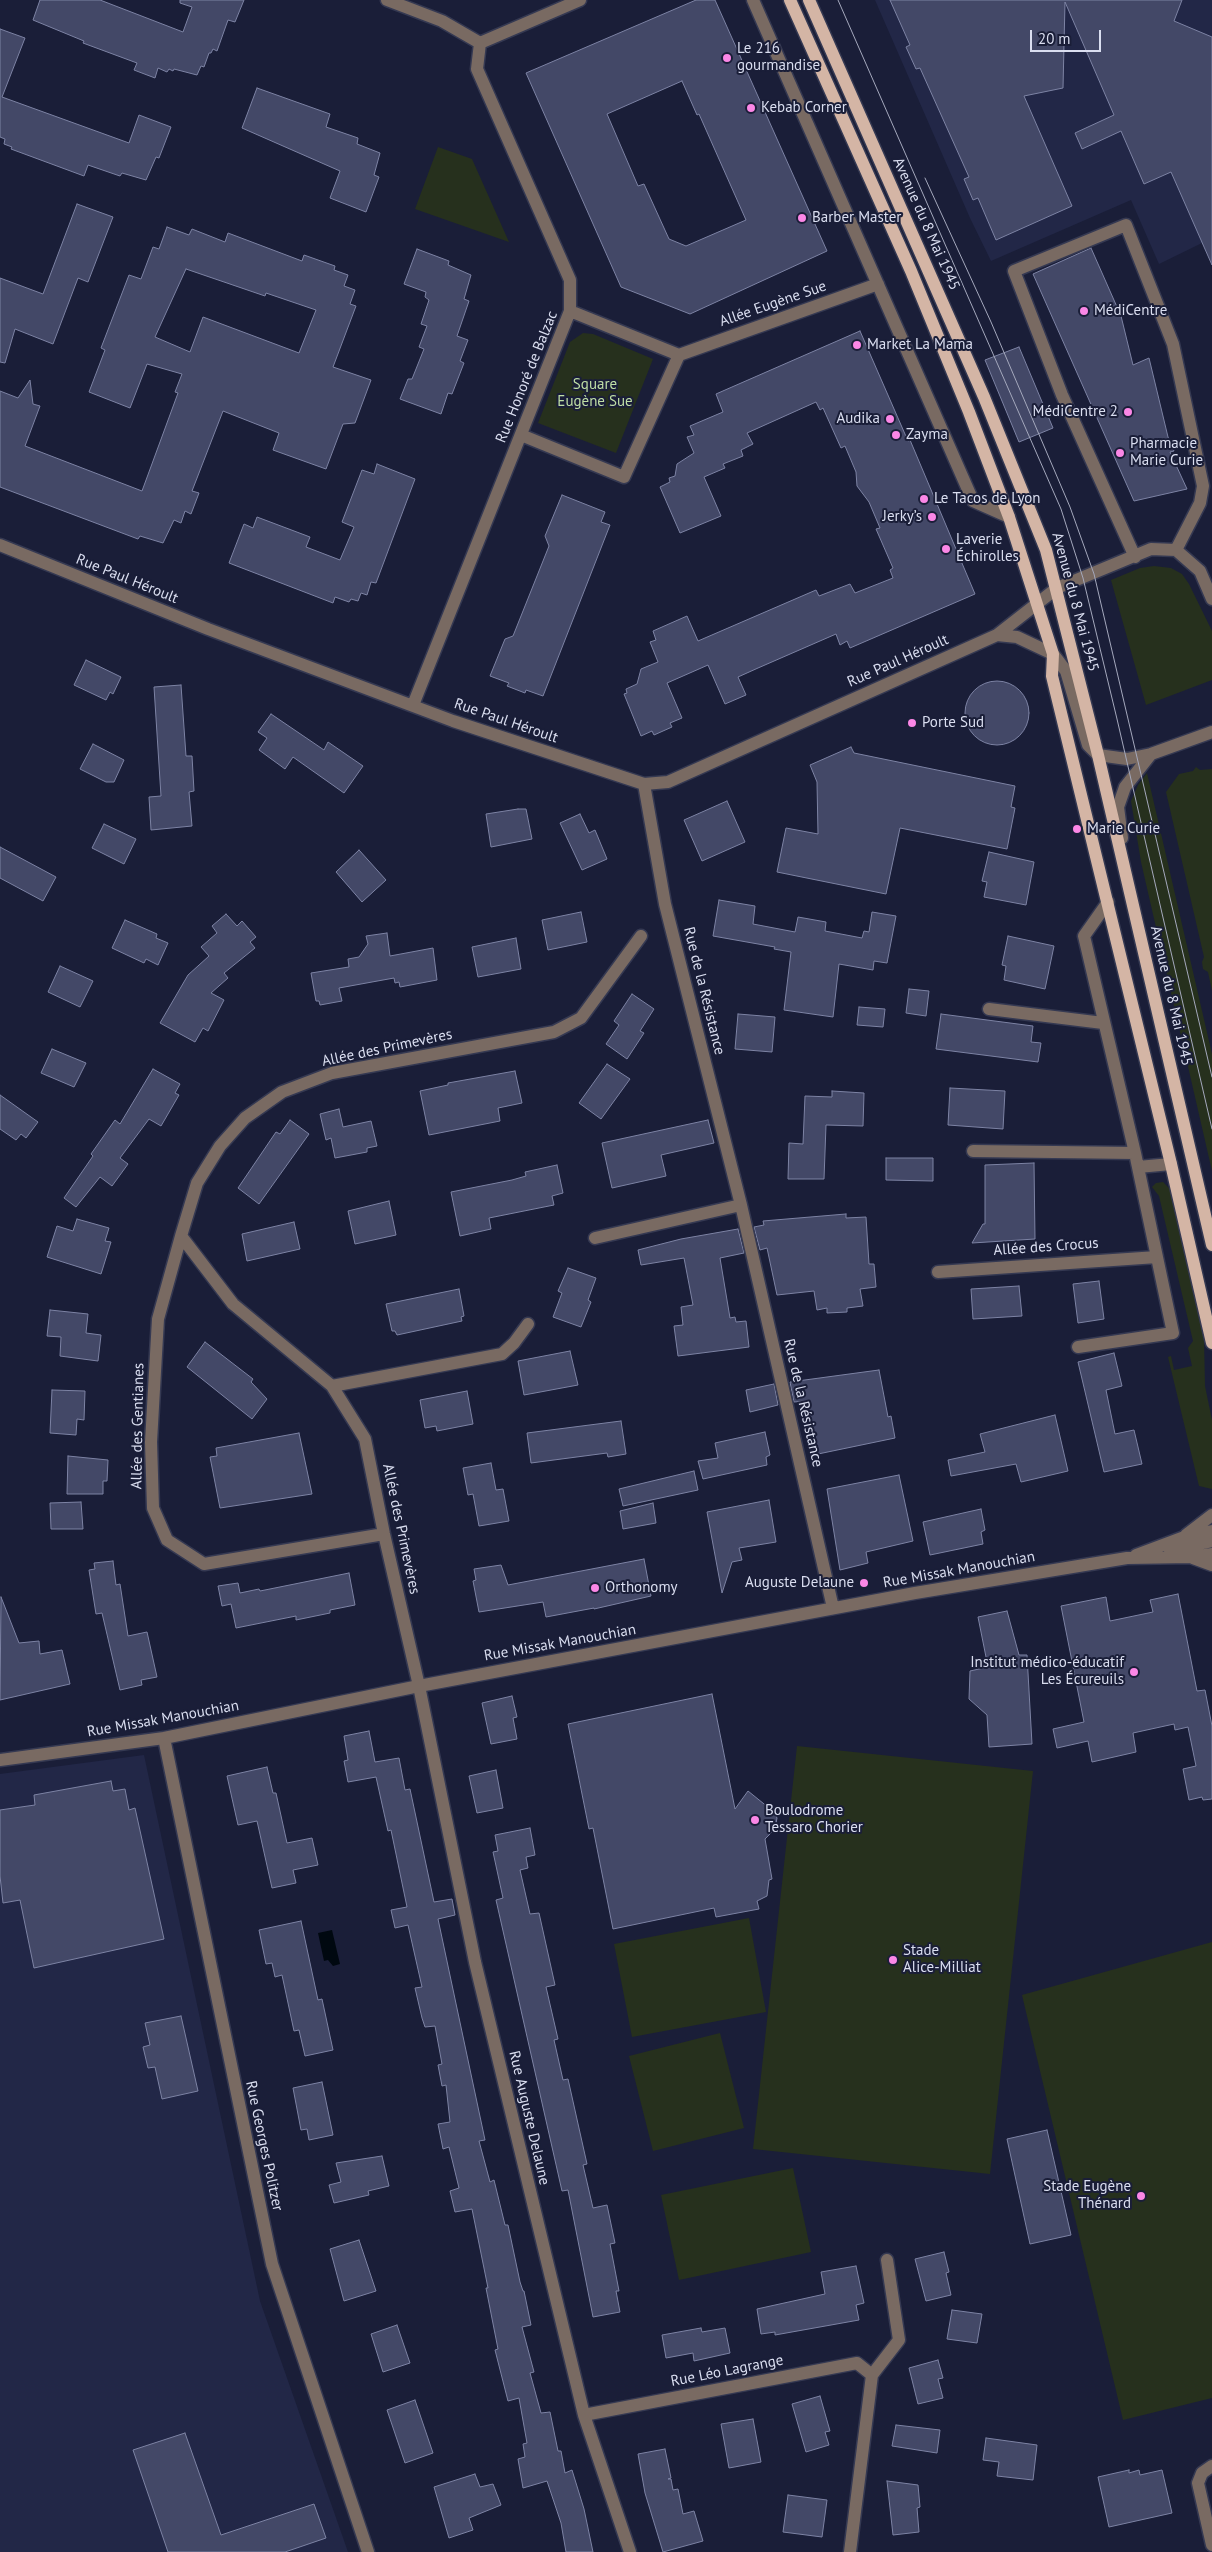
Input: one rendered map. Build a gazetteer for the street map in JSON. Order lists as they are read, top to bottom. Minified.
{"streets":{"main road":["Avenue du 8 Mai 1945"],"street":["Allée Eugène Sue","Rue Honoré de Balzac","Rue Paul Héroult","Rue de la Résistance","Allée des Primevères","Allée des Crocus","Allée des Gentianes","Rue Missak Manouchian","Rue Auguste Delaune","Rue Georges Politzer","Rue Léo Lagrange"]},"crossings":[["Avenue du 8 Mai 1945","Rue Paul Héroult"],["Rue Honoré de Balzac","Rue Paul Héroult"],["Rue Paul Héroult","Rue de la Résistance"],["Rue de la Résistance","Rue Missak Manouchian"],["Allée des Primevères","Allée des Gentianes"],["Allée des Primevères","Rue Missak Manouchian"],["Allée des Primevères","Rue Auguste Delaune"],["Rue Missak Manouchian","Rue Auguste Delaune"],["Rue Missak Manouchian","Rue Georges Politzer"],["Rue Auguste Delaune","Rue Léo Lagrange"]],"parks":["Square Eugène Sue"],"places":["Le 216 gourmandise","Kebab Corner","Barber Master","MédiCentre","Market La Mama","MédiCentre 2","Audika","Zayma","Pharmacie Marie Curie","Le Tacos de Lyon","Jerky’s","Laverie Échirolles","Porte Sud","Marie Curie","Auguste Delaune","Orthonomy","Institut médico-éducatif Les Écureuils","Boulodrome Tessaro Chorier","Stade Alice-Milliat","Stade Eugène Thénard"],"scale_bar":"20 m"}
